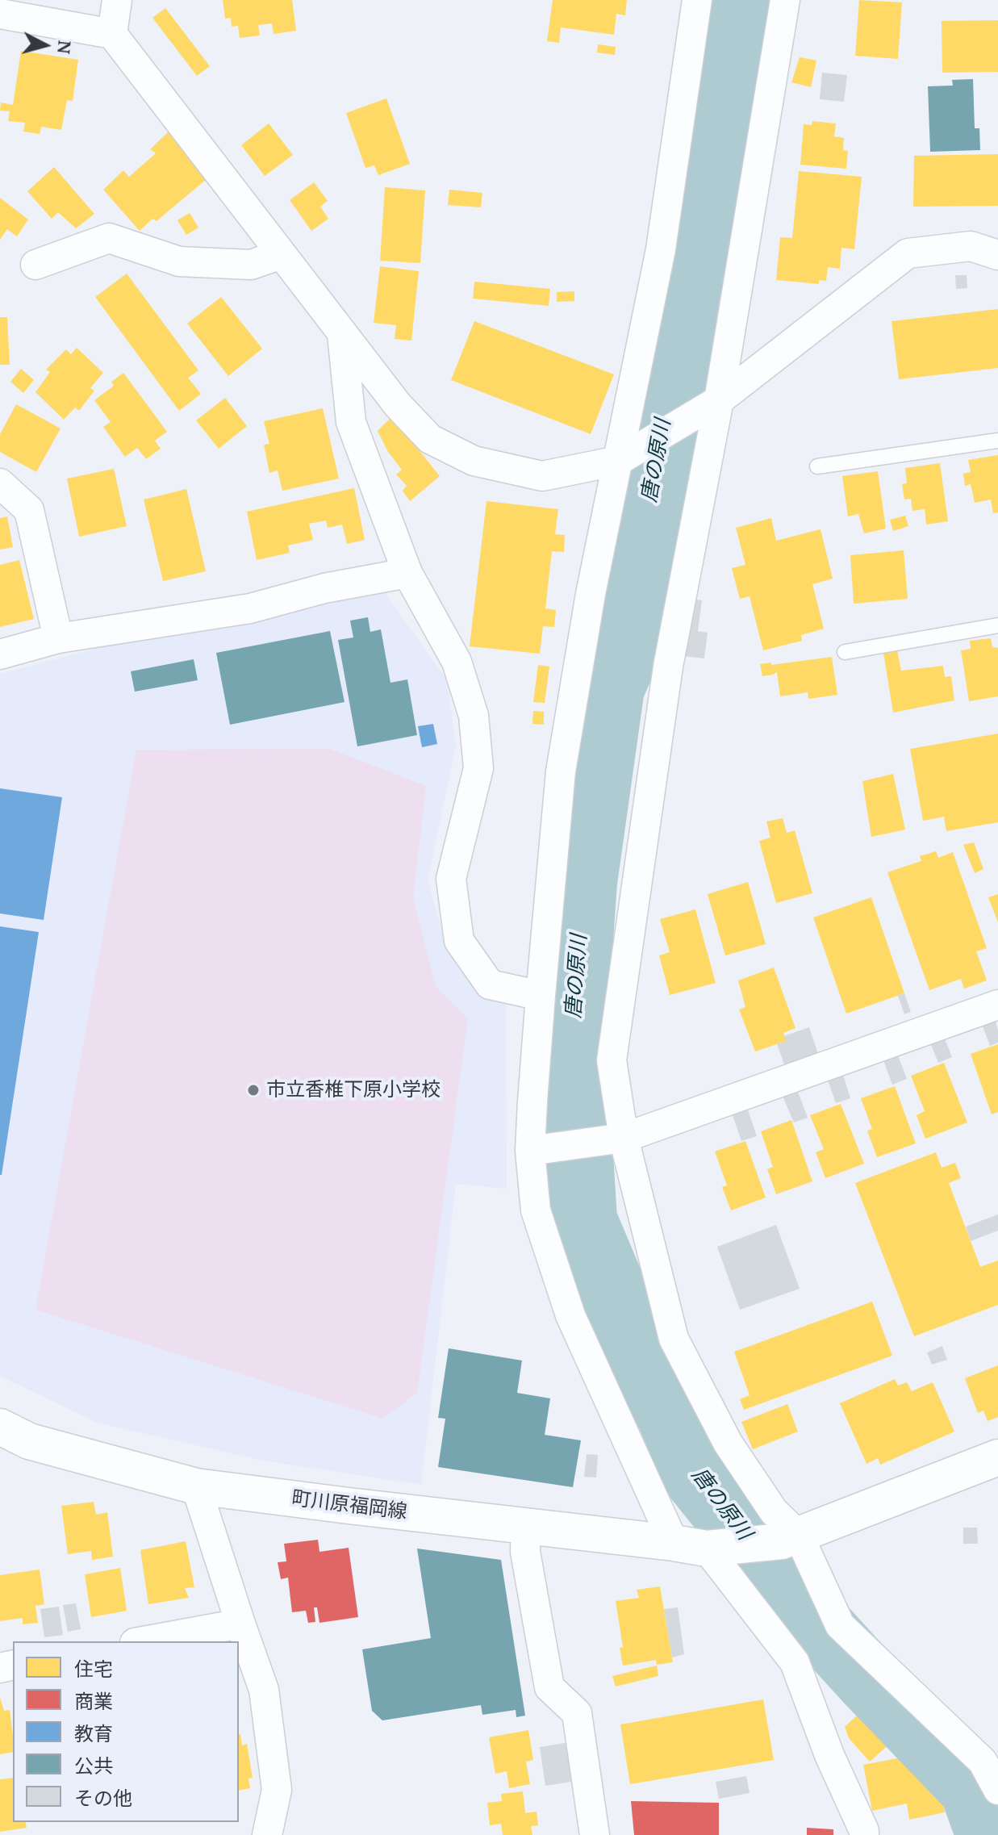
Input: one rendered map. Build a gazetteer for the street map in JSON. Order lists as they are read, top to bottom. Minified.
{"streets":{"main road":["町川原福岡線"]},"water":["唐の原川"],"places":["市立香椎下原小学校"],"legend":["住宅","商業","教育","公共","その他"],"north":"right"}
